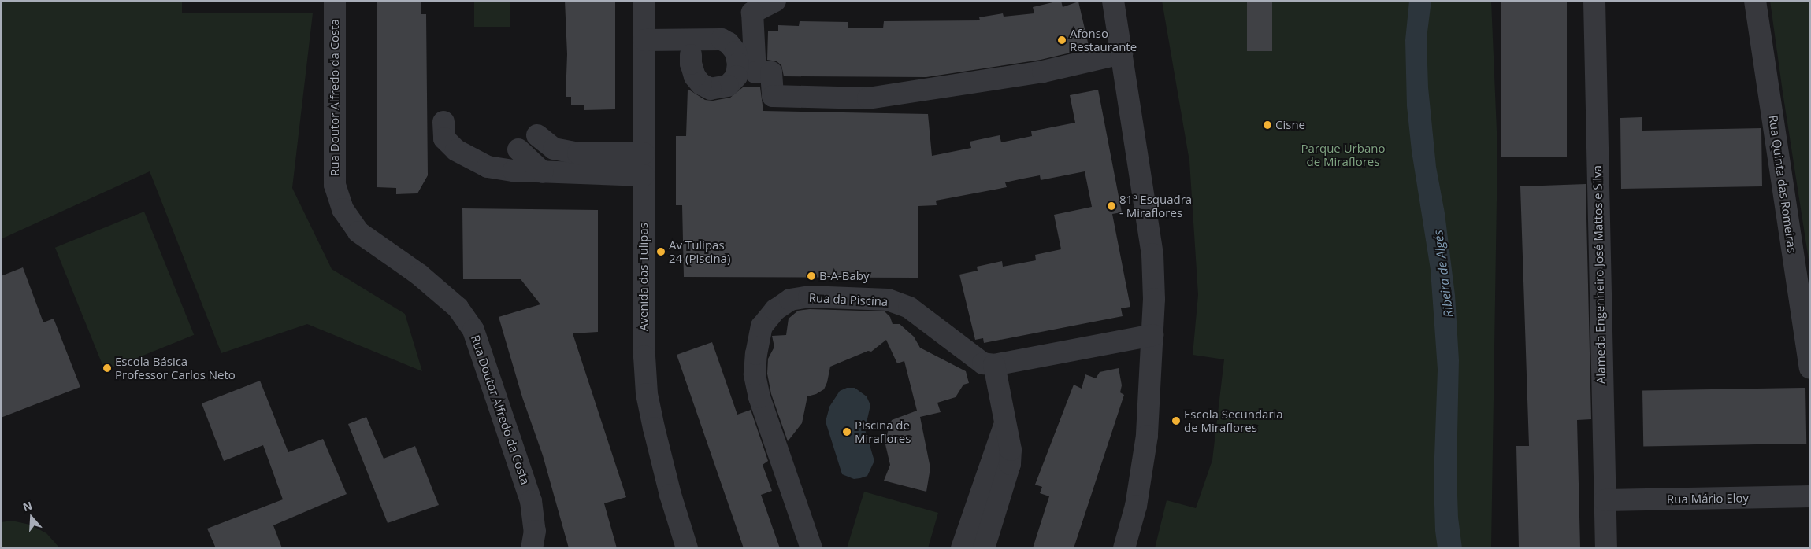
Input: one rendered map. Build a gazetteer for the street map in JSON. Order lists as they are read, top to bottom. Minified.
{"streets":{"street":["Rua Doutor Alfredo da Costa","Rua Quinta das Romeiras","Alameda Engenheiro José Mattos e Silva","Avenida das Tulipas","Rua da Piscina","Rua Mário Eloy"]},"crossings":[["Alameda Engenheiro José Mattos e Silva","Rua Mário Eloy"]],"water":["Ribeira de Algés"],"parks":["Parque Urbano de Miraflores"],"places":["Afonso Restaurante","Cisne","81ª Esquadra - Miraflores","Av Tulipas 24 (Piscina)","B-A-Baby","Escola Básica Professor Carlos Neto","Escola Secundaria de Miraflores","Piscina de Miraflores"],"north":"top"}
